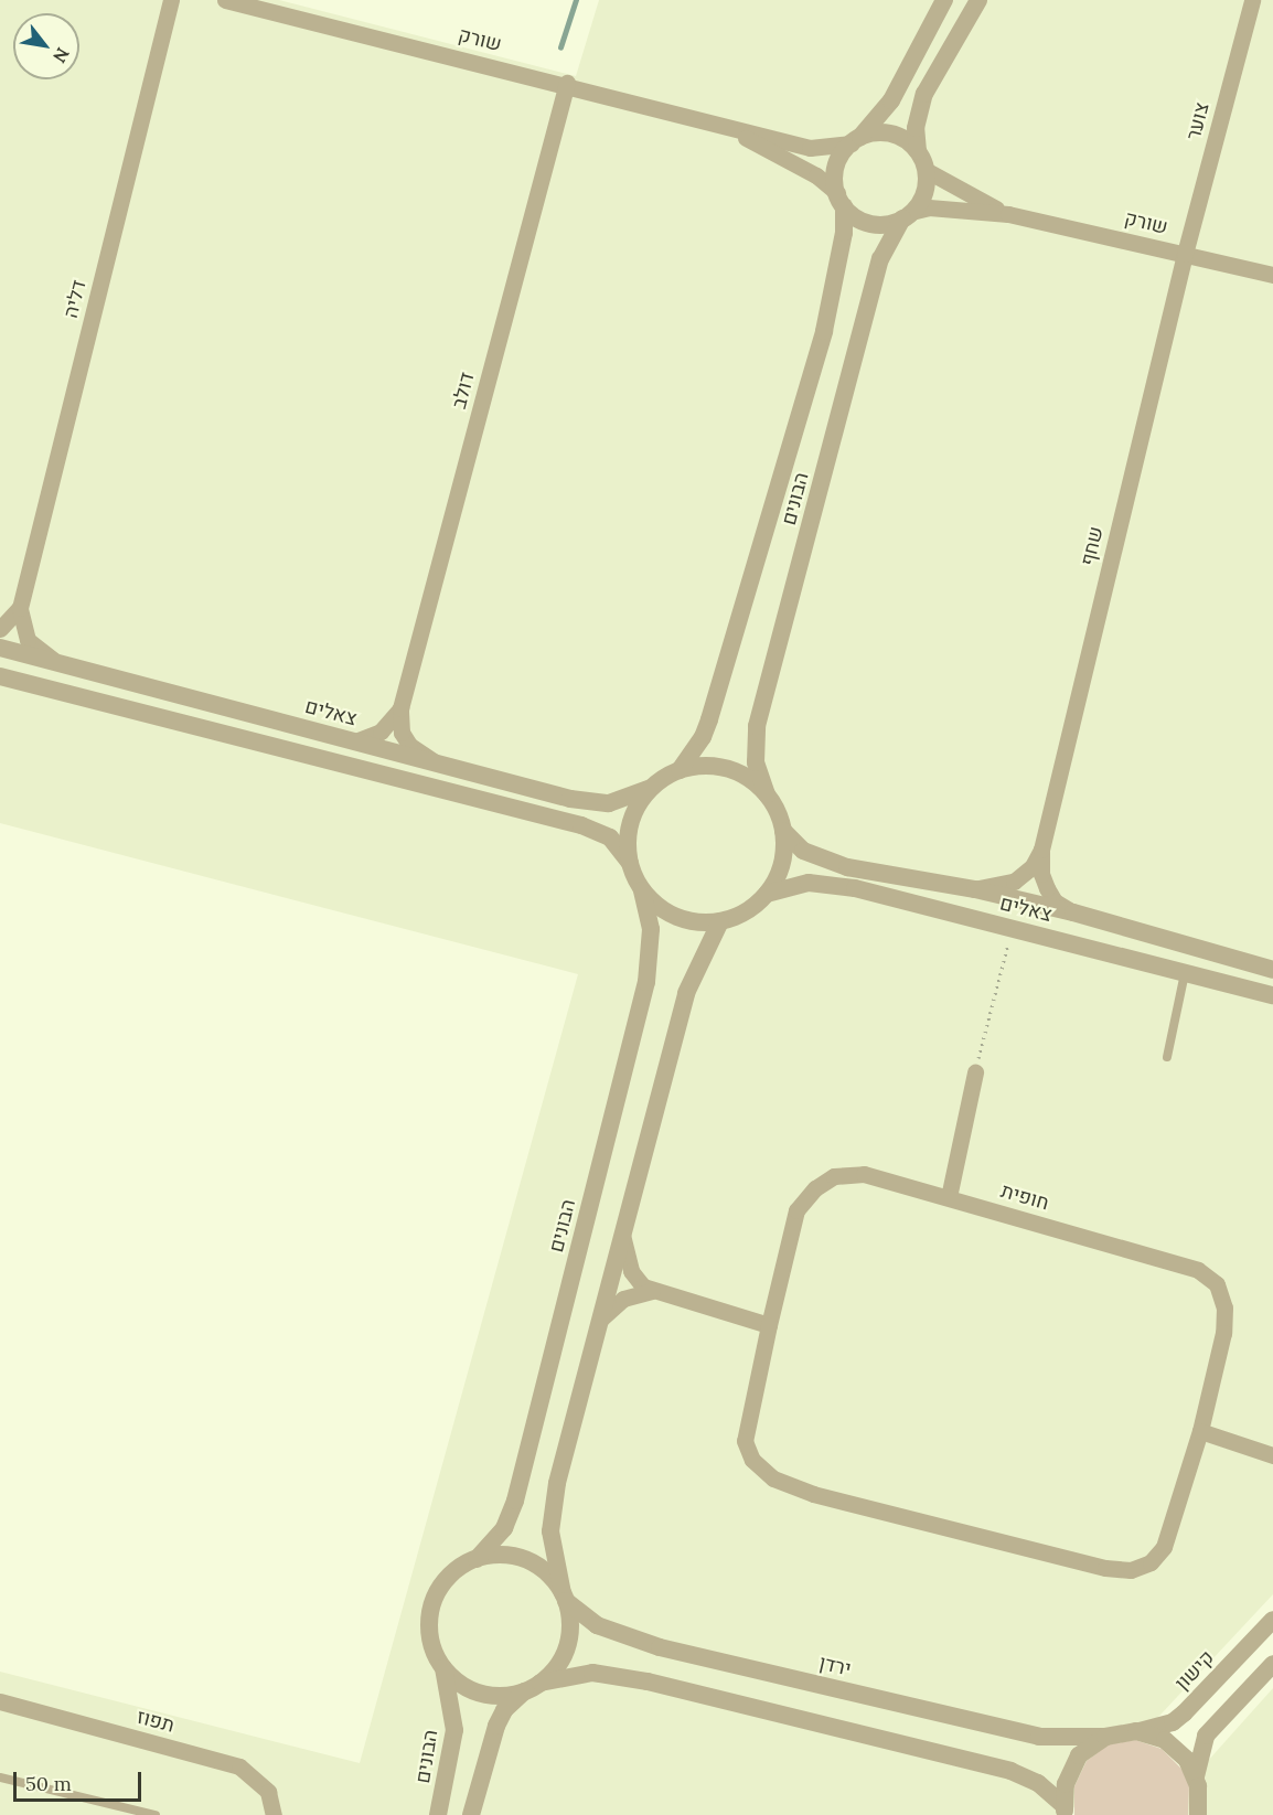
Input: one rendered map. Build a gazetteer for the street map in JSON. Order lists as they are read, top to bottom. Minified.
{"streets":{"street":["שורק","צוער","דליה","דולב","הבונים","שחף","צאלים","חופית","ירדן","קישון","תפוז"]},"crossings":[["שורק","צוער"],["שורק","דולב"],["שורק","הבונים"],["שורק","שחף"],["צוער","שחף"],["דליה","צאלים"],["דולב","צאלים"],["הבונים","צאלים"],["הבונים","ירדן"],["שחף","צאלים"],["ירדן","קישון"]],"scale_bar":"50 m","north":"bottom right"}
